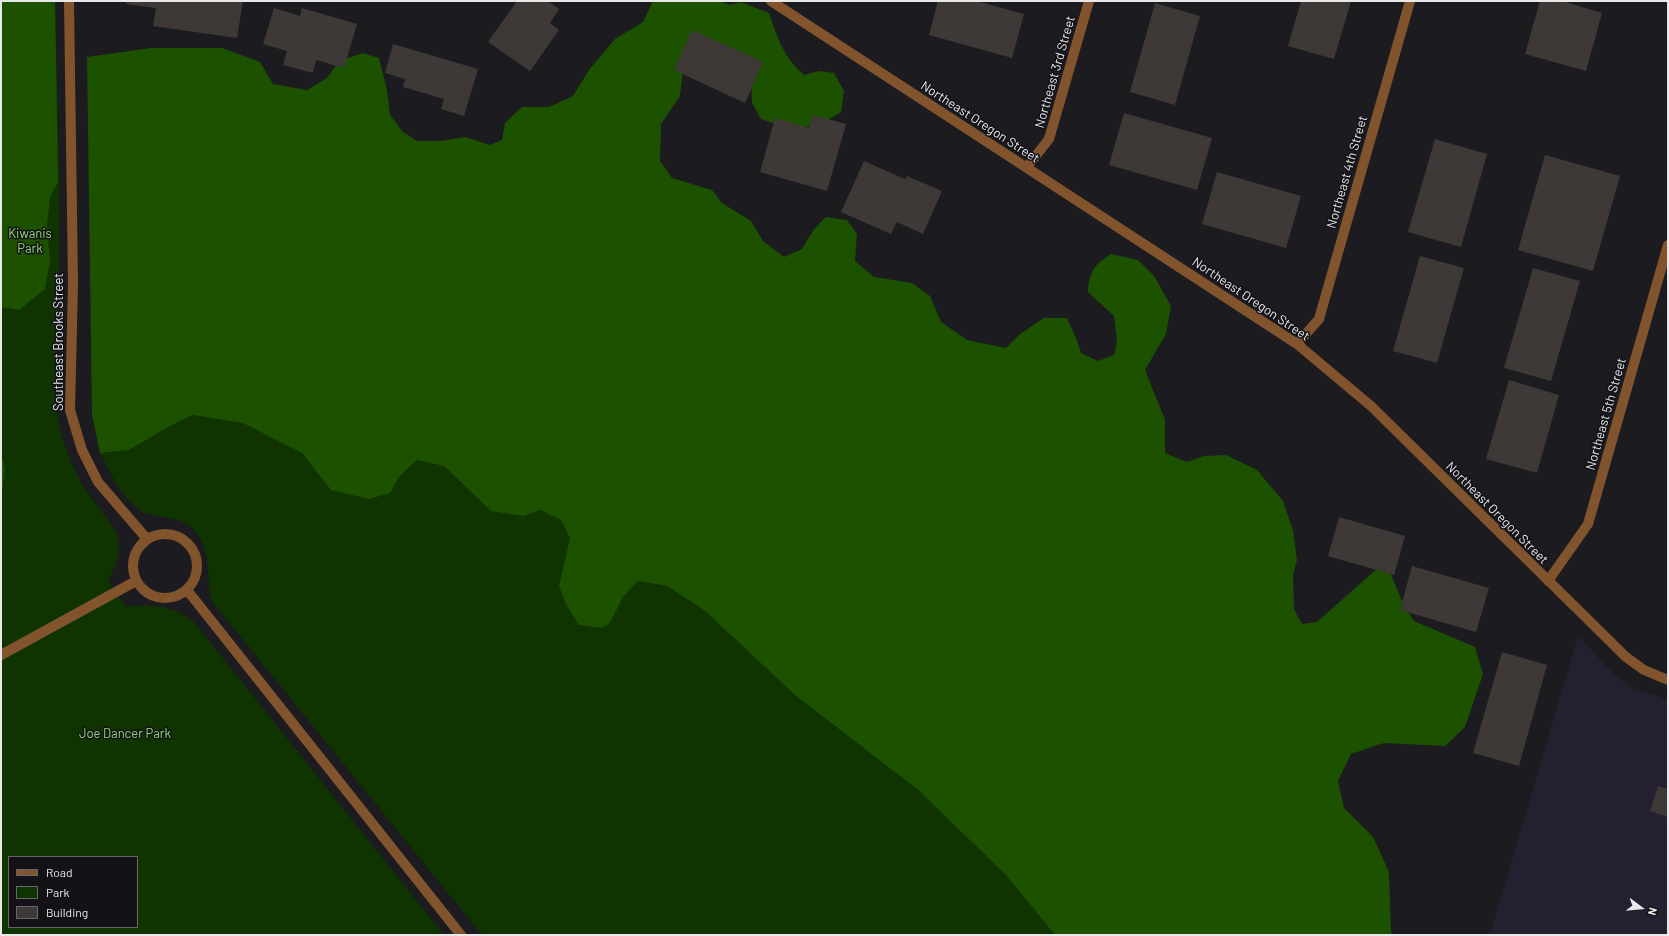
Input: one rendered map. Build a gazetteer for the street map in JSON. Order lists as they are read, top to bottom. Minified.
{"streets":{"street":["Northeast 3rd Street","Northeast Oregon Street","Northeast 4th Street","Southeast Brooks Street","Northeast 5th Street"]},"crossings":[["Northeast 3rd Street","Northeast Oregon Street"],["Northeast Oregon Street","Northeast 4th Street"],["Northeast Oregon Street","Northeast 5th Street"]],"parks":["Kiwanis Park","Joe Dancer Park"],"legend":["Road","Park","Building"],"north":"right"}
